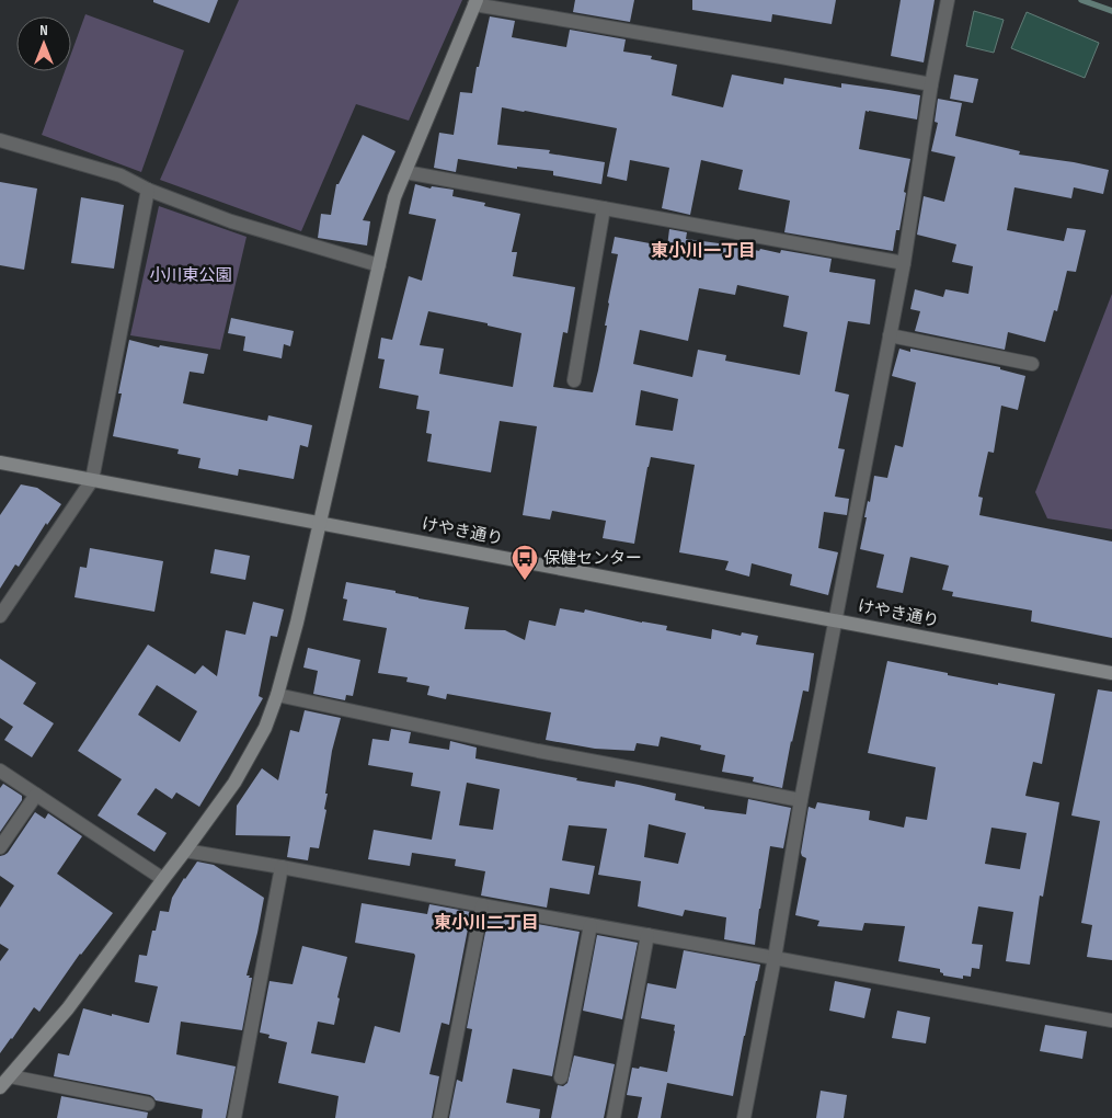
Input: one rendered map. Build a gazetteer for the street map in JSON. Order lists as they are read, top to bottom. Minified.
{"streets":{"street":["けやき通り"]},"districts":["東小川一丁目","東小川二丁目"],"parks":["小川東公園"],"places":{"bus stop":["保健センター"]},"north":"top"}
